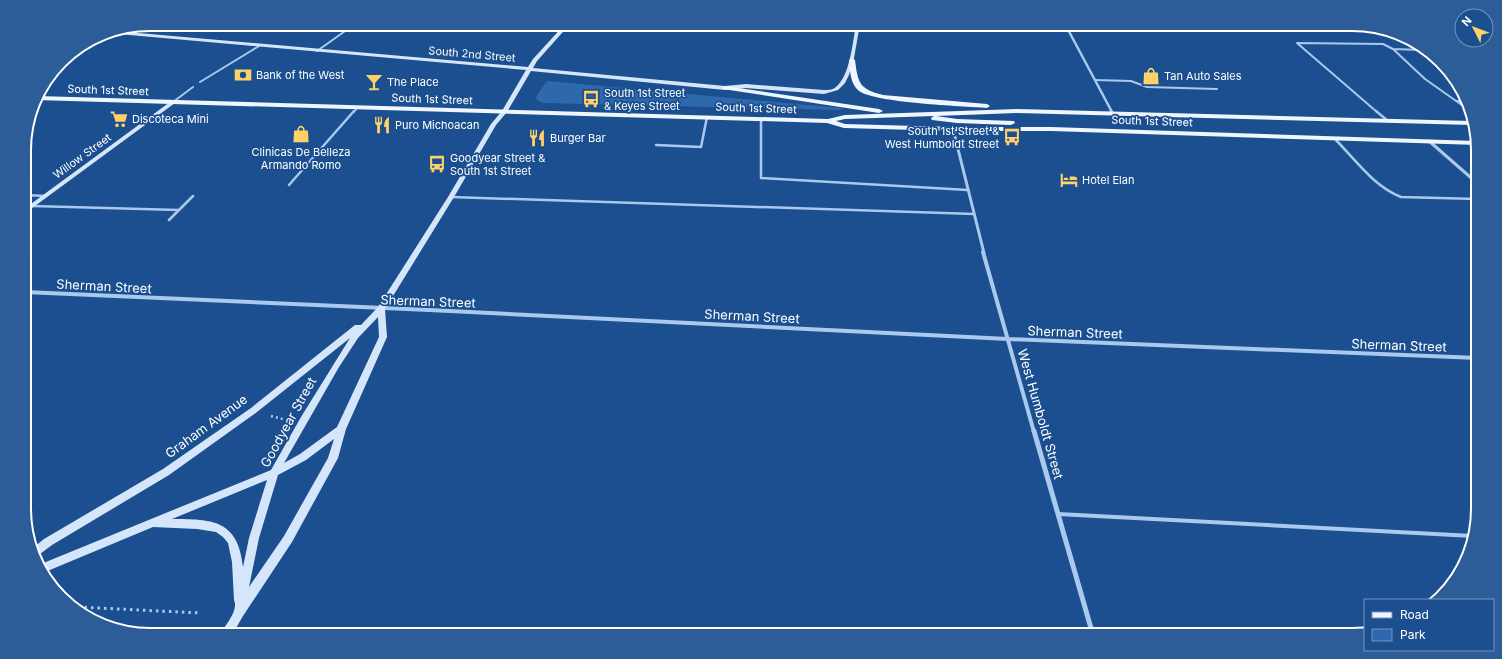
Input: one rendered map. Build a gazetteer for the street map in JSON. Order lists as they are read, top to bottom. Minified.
{"streets":{"main road":["South 1st Street"],"street":["South 2nd Street","Willow Street","Sherman Street","West Humboldt Street","Goodyear Street","Graham Avenue"]},"crossings":[["South 2nd Street","Goodyear Street"],["South 1st Street","Willow Street"],["South 1st Street","West Humboldt Street"],["South 1st Street","Goodyear Street"],["Sherman Street","West Humboldt Street"],["Sherman Street","Goodyear Street"],["Sherman Street","Graham Avenue"],["Goodyear Street","Graham Avenue"]],"places":{"bank":["Bank of the West"],"shop":["Tan Auto Sales","Clinicas De Belleza Armando Romo"],"bar":["The Place"],"bus stop":["South 1st Street & Keyes Street","South 1st Street & West Humboldt Street","Goodyear Street & South 1st Street"],"supermarket":["Discoteca Mini"],"restaurant":["Puro Michoacan","Burger Bar"],"hotel":["Hotel Elan"]},"legend":["Road","Park"],"north":"top left"}
